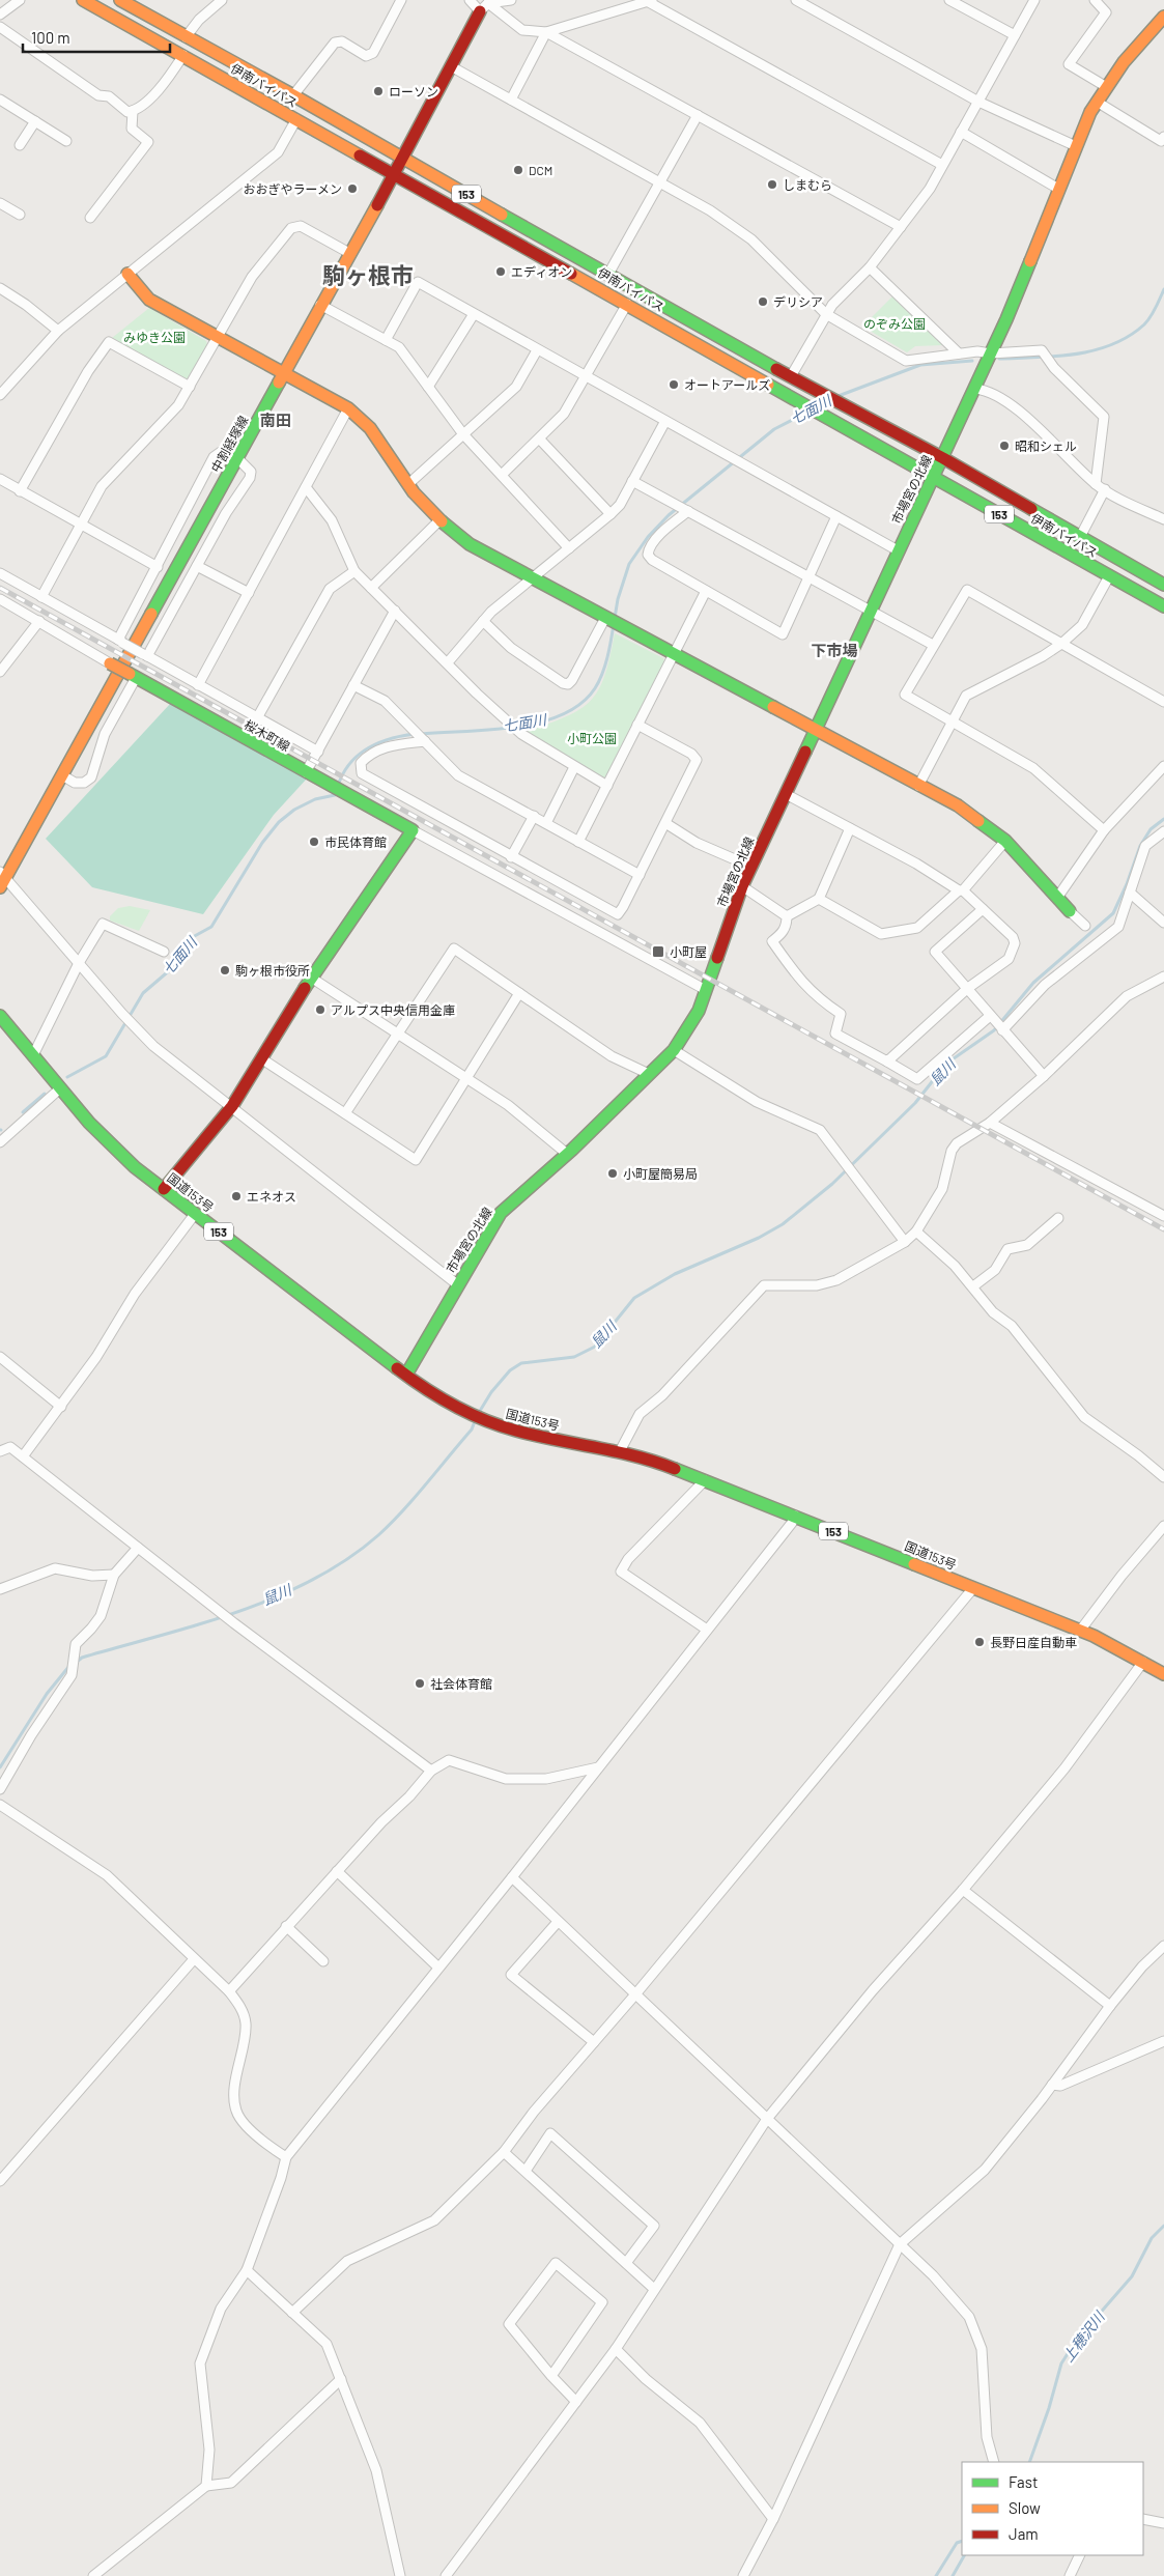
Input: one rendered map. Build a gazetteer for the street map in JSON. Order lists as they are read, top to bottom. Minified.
{"streets":{"main road":["伊南バイパス","153","中割経塚線","市場宮の北線","桜木町線","国道153号"]},"crossings":[["伊南バイパス","中割経塚線"],["伊南バイパス","市場宮の北線"],["市場宮の北線","国道153号"]],"districts":["駒ヶ根市","南田","下市場"],"water":["七面川","鼠川","上穂沢川"],"parks":["のぞみ公園","みゆき公園","小町公園"],"places":{"other":["ローソン","DCM","しまむら","おおぎやラーメン","エディオン","デリシア","オートアールズ","昭和シェル","市民体育館","駒ヶ根市役所","アルプス中央信用金庫","小町屋簡易局","エネオス","長野日産自動車","社会体育館"],"transit":["小町屋"]},"legend":["Fast","Slow","Jam"],"scale_bar":"100 m"}
